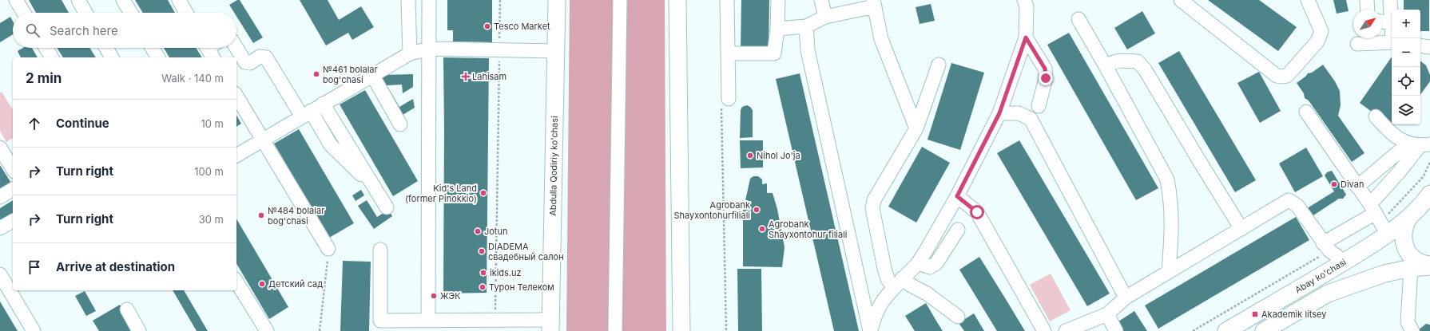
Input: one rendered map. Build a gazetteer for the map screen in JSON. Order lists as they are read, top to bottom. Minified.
{"streets":{"main road":["Abdulla Qodiriy ko'chasi","Abay ko'chasi"]},"places":{"other":["Tesco Market","№461 bolalar bog'chasi","Nihol Jo'ja","Divan","Kid's Land (former Pinokkio)","Agrobank Shayxontohurfiliali","№484 bolalar bog'chasi","Agrobank Shayxontohur filiali","Jotun","DIADEMA свадебный салон","ikids.uz","Детский сад","Турон Телеком","ЖЭК"],"health":["Lahisam"],"transit":["Akademik litsey"]},"north":"top right","page":{"map_buttons":["+","−"],"search":"Search here","heading":["2 min","Walk · 140 m"],"list":[["Continue","10 m"],["Turn right","100 m"],["Turn right","30 m"],"Arrive at destination"]}}
